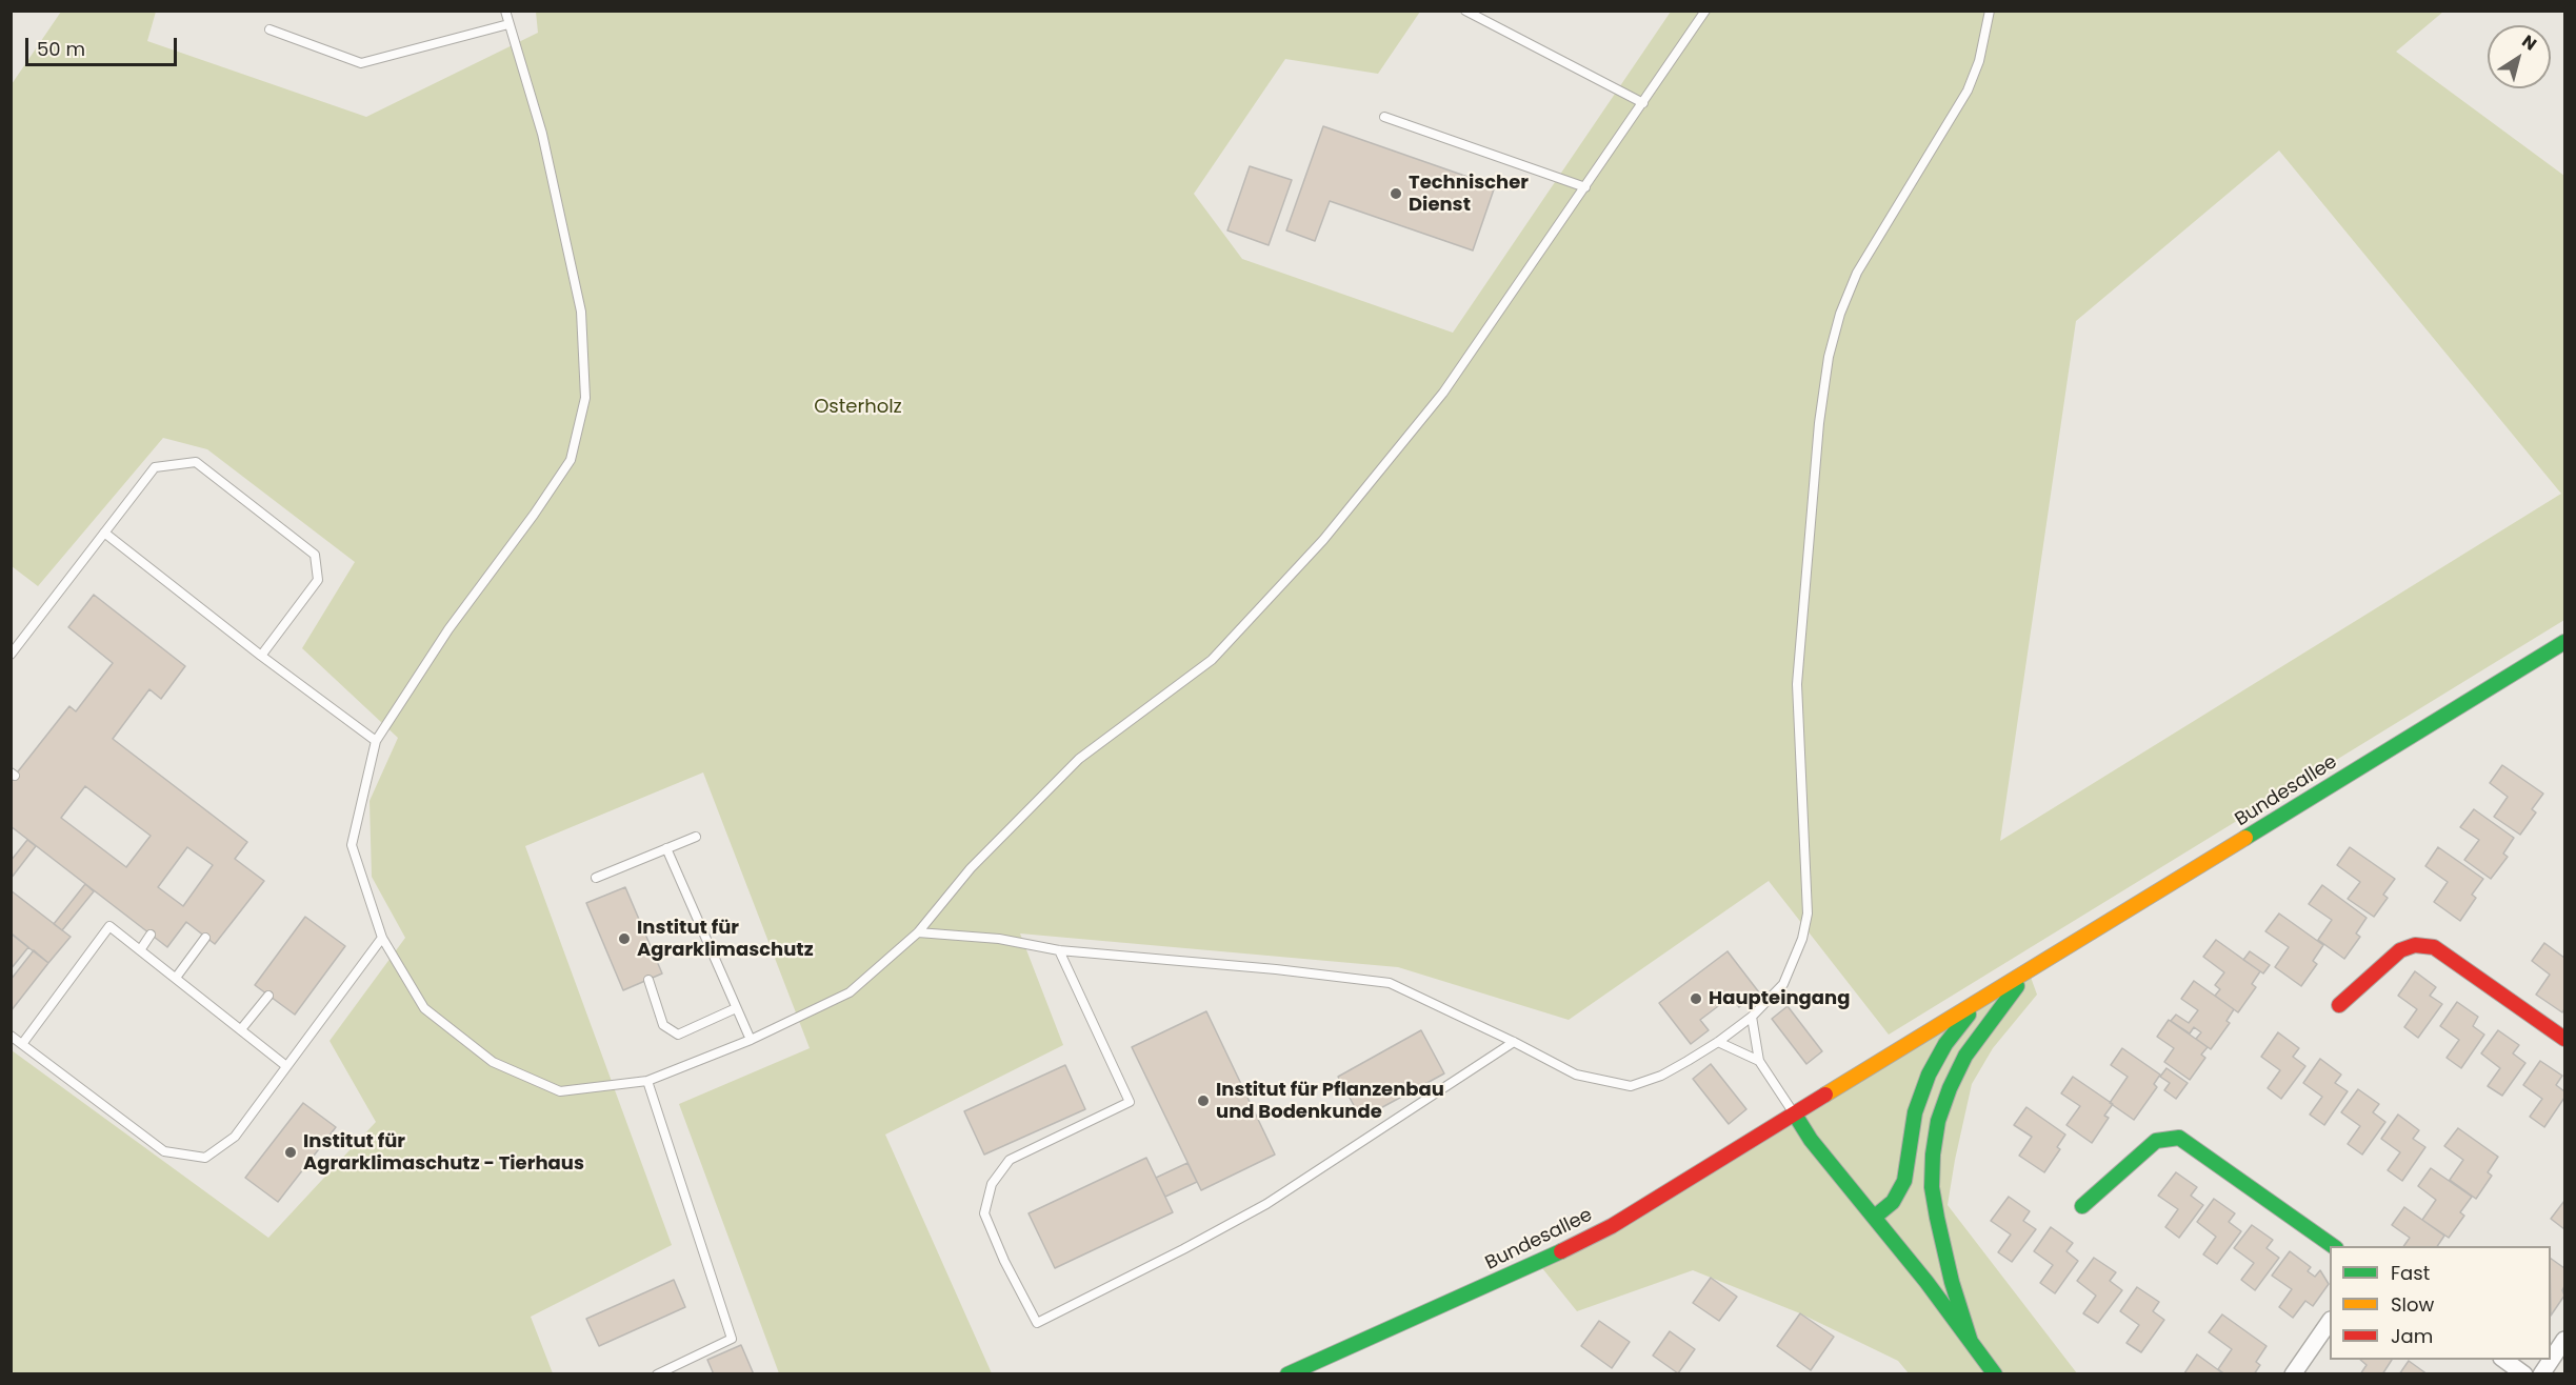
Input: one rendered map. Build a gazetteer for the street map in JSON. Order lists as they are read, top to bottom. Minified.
{"streets":{"street":["Bundesallee"]},"parks":["Osterholz"],"places":["Technischer Dienst","Institut für Agrarklimaschutz","Haupteingang","Institut für Pflanzenbau und Bodenkunde","Institut für Agrarklimaschutz - Tierhaus"],"legend":["Fast","Slow","Jam"],"scale_bar":"50 m","north":"top right"}
